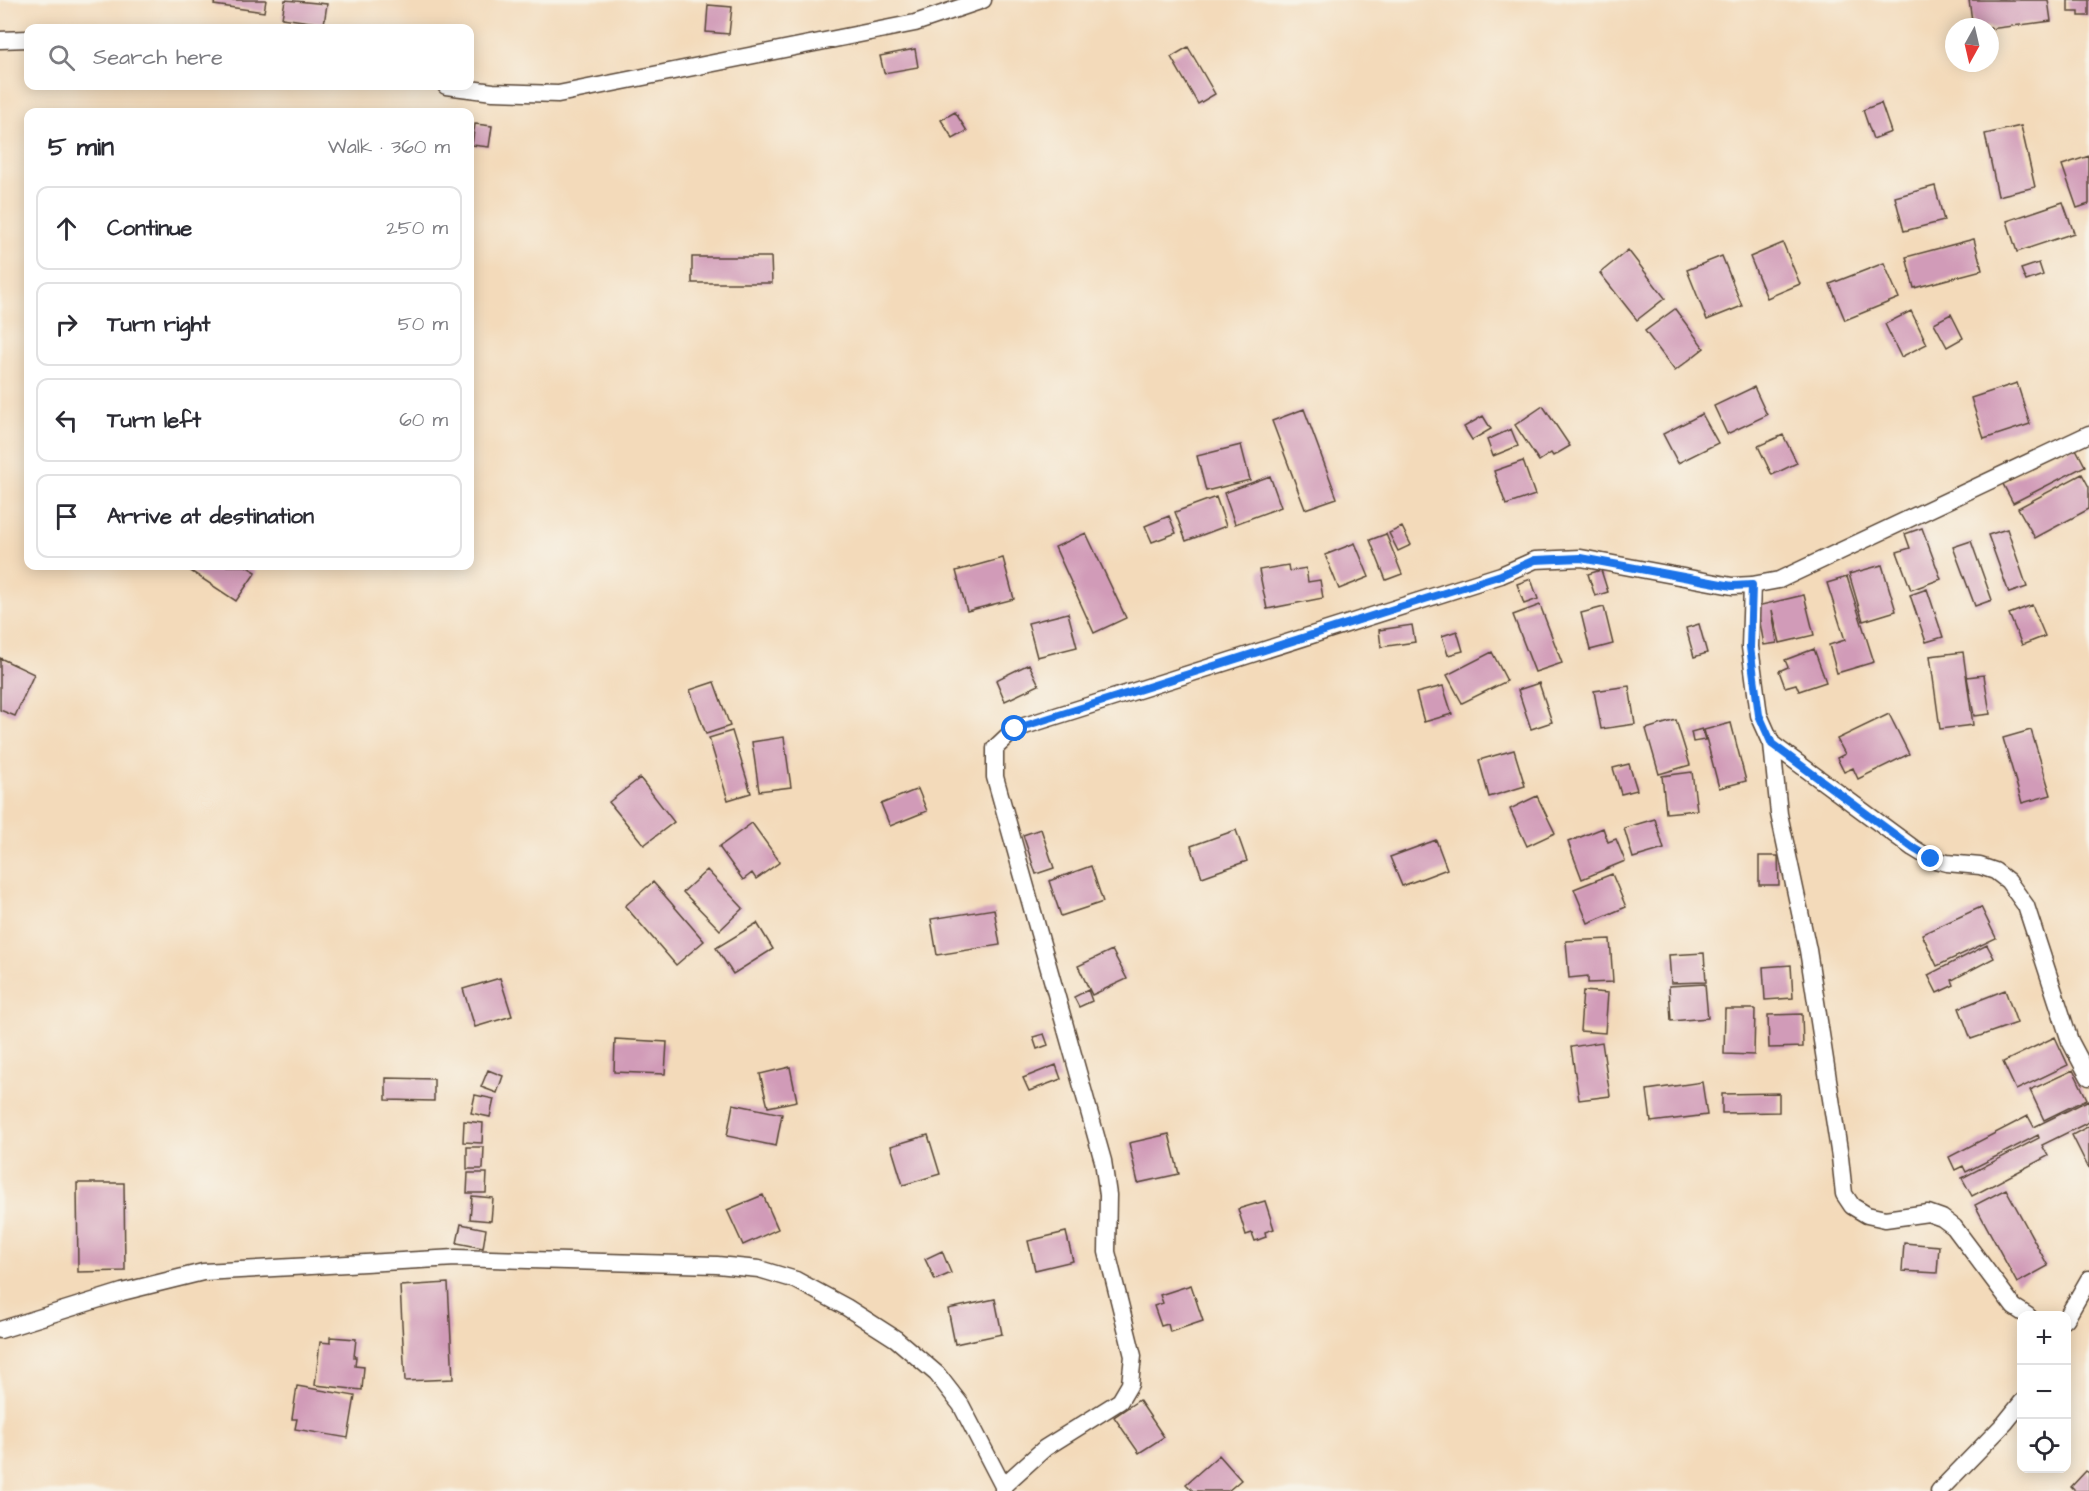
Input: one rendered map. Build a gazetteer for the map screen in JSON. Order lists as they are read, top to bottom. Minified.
{"north":"bottom","page":{"search":"Search here","heading":["5 min","Walk · 360 m"],"list":[["Continue","250 m"],["Turn right","50 m"],["Turn left","60 m"],"Arrive at destination"],"map_buttons":["+","−"]}}
